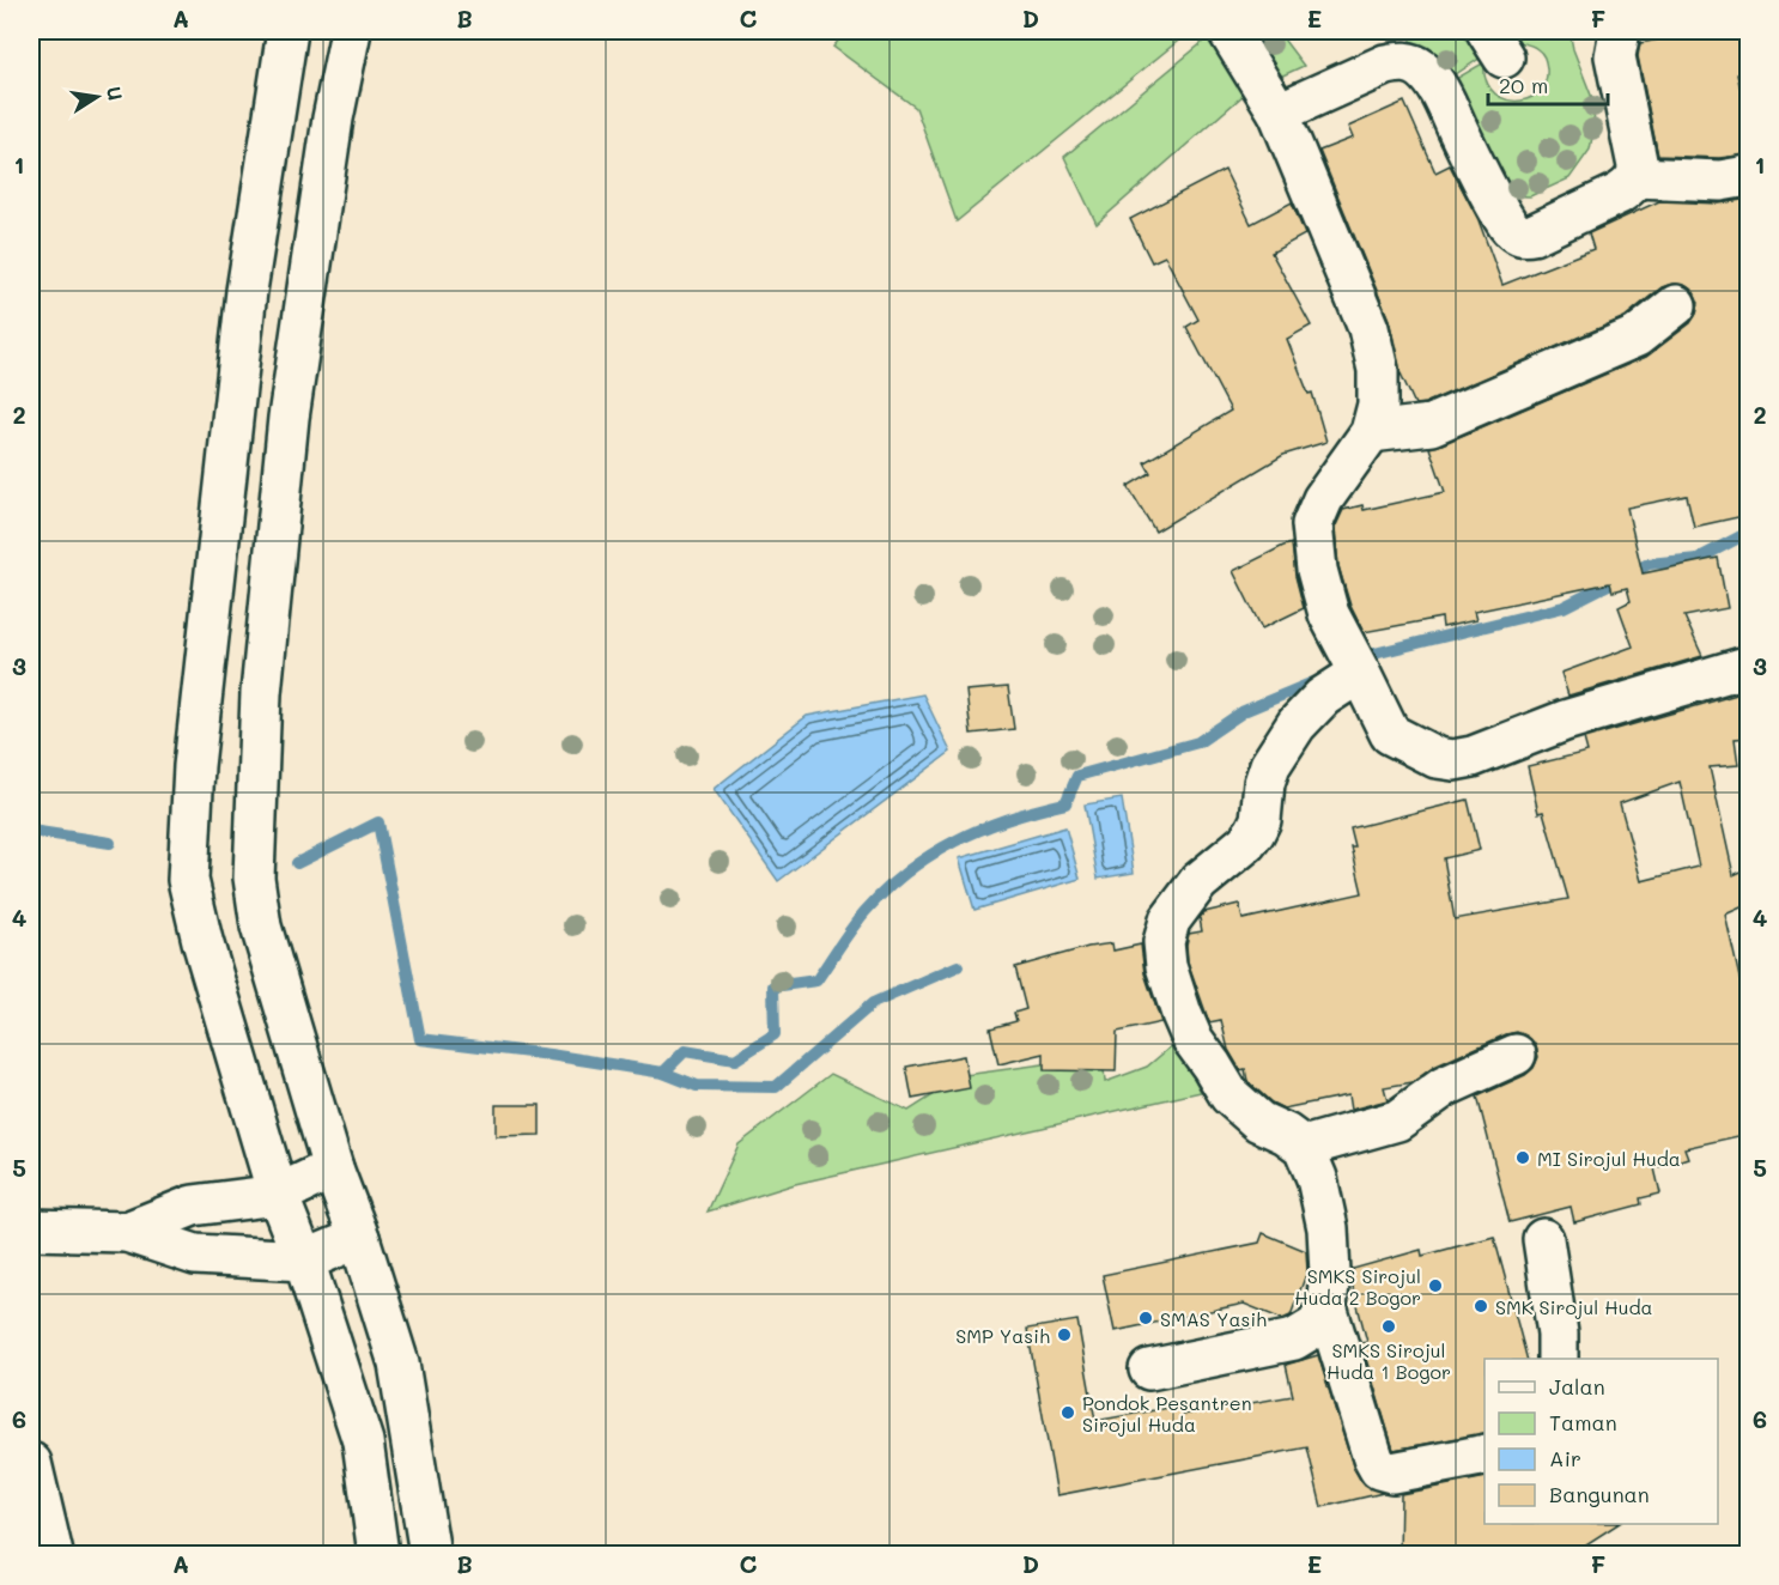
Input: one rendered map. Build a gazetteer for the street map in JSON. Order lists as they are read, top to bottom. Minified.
{"places":["MI Sirojul Huda","SMKS Sirojul Huda 2 Bogor","SMK Sirojul Huda","SMAS Yasih","SMKS Sirojul Huda 1 Bogor","SMP Yasih","Pondok Pesantren Sirojul Huda"],"legend":["Jalan","Taman","Air","Bangunan"],"scale_bar":"20 m","north":"right","grid":{"columns":["A","B","C","D","E","F"],"rows":["1","2","3","4","5","6"]}}
